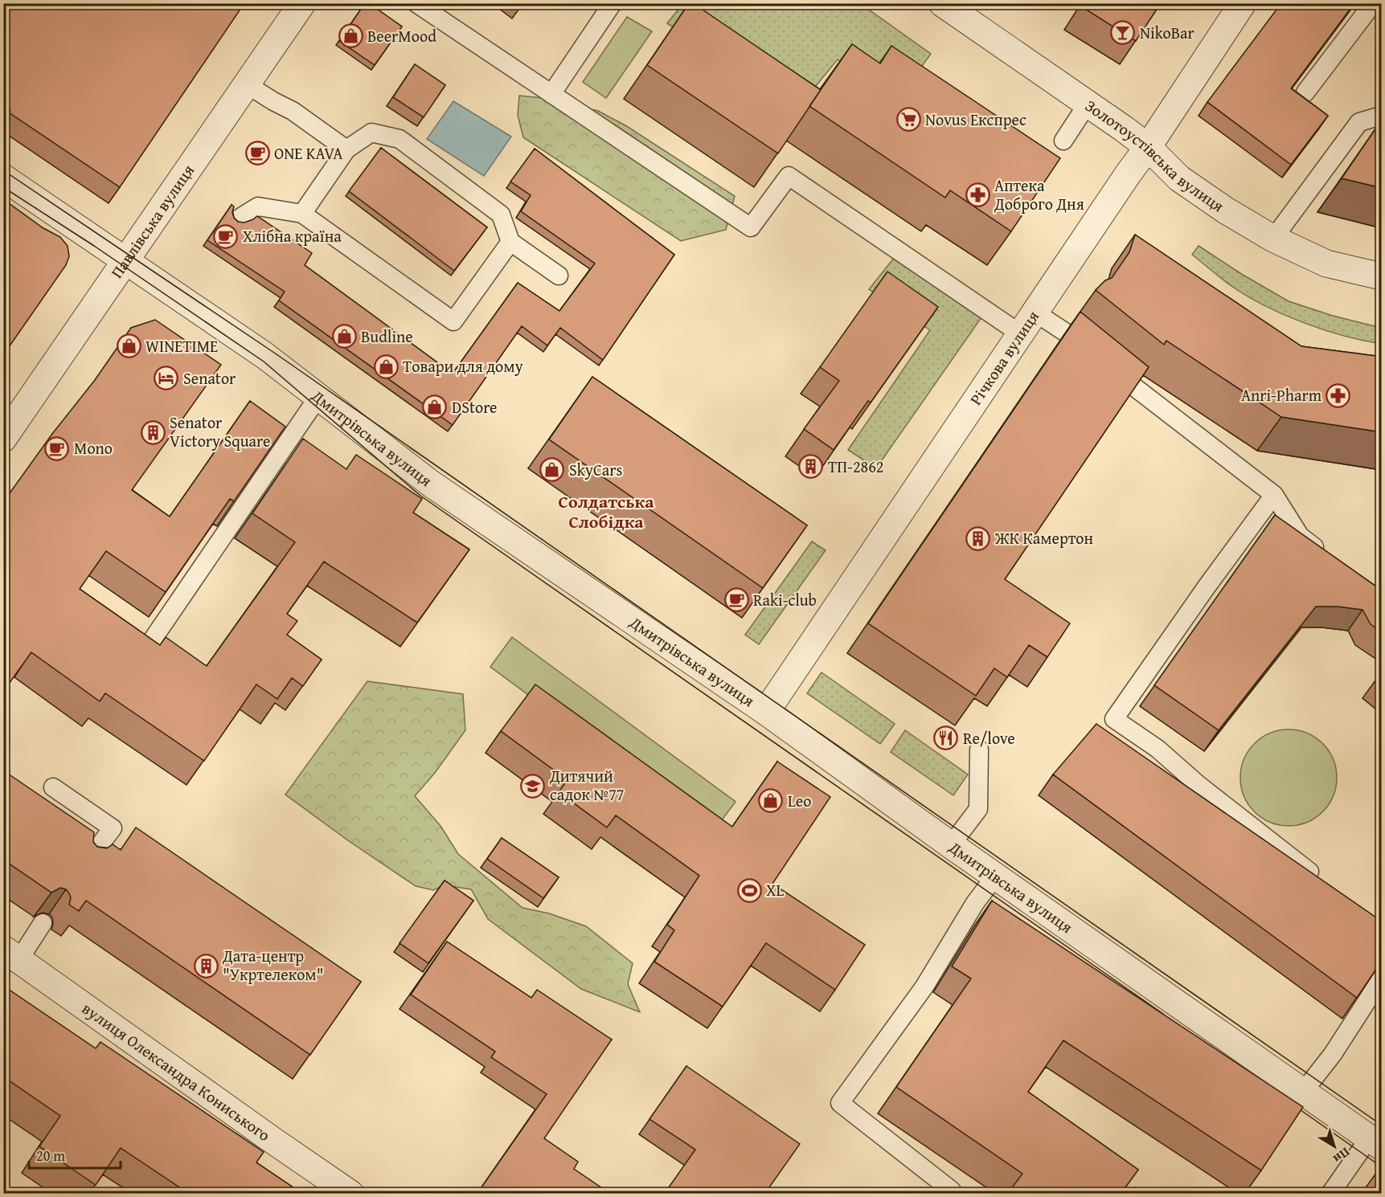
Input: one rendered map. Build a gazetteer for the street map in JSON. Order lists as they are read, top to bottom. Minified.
{"streets":{"street":["Золотоустівська вулиця","Павлівська вулиця","Річкова вулиця","Дмитрівська вулиця","вулиця Олександра Кониського"]},"crossings":[["Золотоустівська вулиця","Річкова вулиця"],["Павлівська вулиця","Дмитрівська вулиця"],["Річкова вулиця","Дмитрівська вулиця"]],"districts":["Солдатська Слобідка"],"places":{"bar":["NikoBar"],"shop":["BeerMood","Budline","WINETIME","Товари для дому","DStore","SkyCars","Leo"],"supermarket":["Novus Експрес"],"cafe":["ONE KAVA","Хлібна країна","Mono","Raki-club"],"pharmacy":["Аптека Доброго Дня","Anri-Pharm"],"hotel":["Senator"],"building":["Senator Victory Square","ТП-2862","ЖК Камертон","Дата-центр \"Укртелеком\""],"restaurant":["Re/love"],"school or university":["Дитячий садок №77"],"sports":["XL"]},"scale_bar":"20 m","north":"bottom right"}
